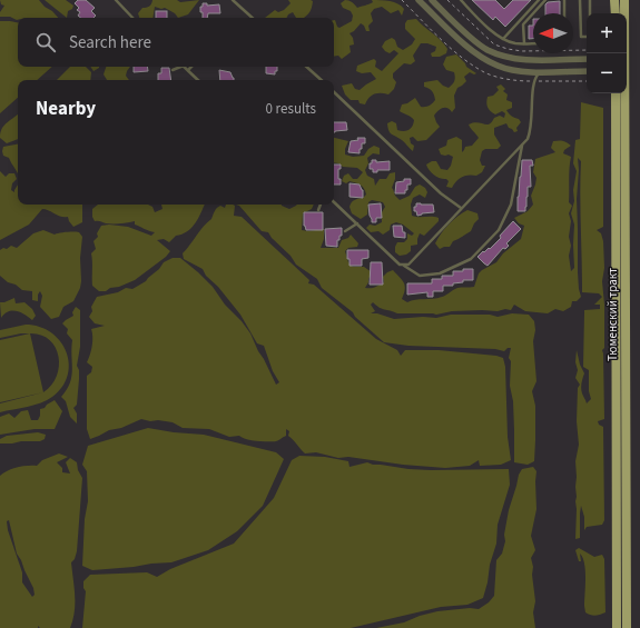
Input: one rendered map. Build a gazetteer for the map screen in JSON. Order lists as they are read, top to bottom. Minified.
{"streets":{"main road":["Тюменский тракт"]},"north":"left","page":{"map_buttons":["+","−"],"search":"Search here","heading":["Nearby","0 results"]}}
